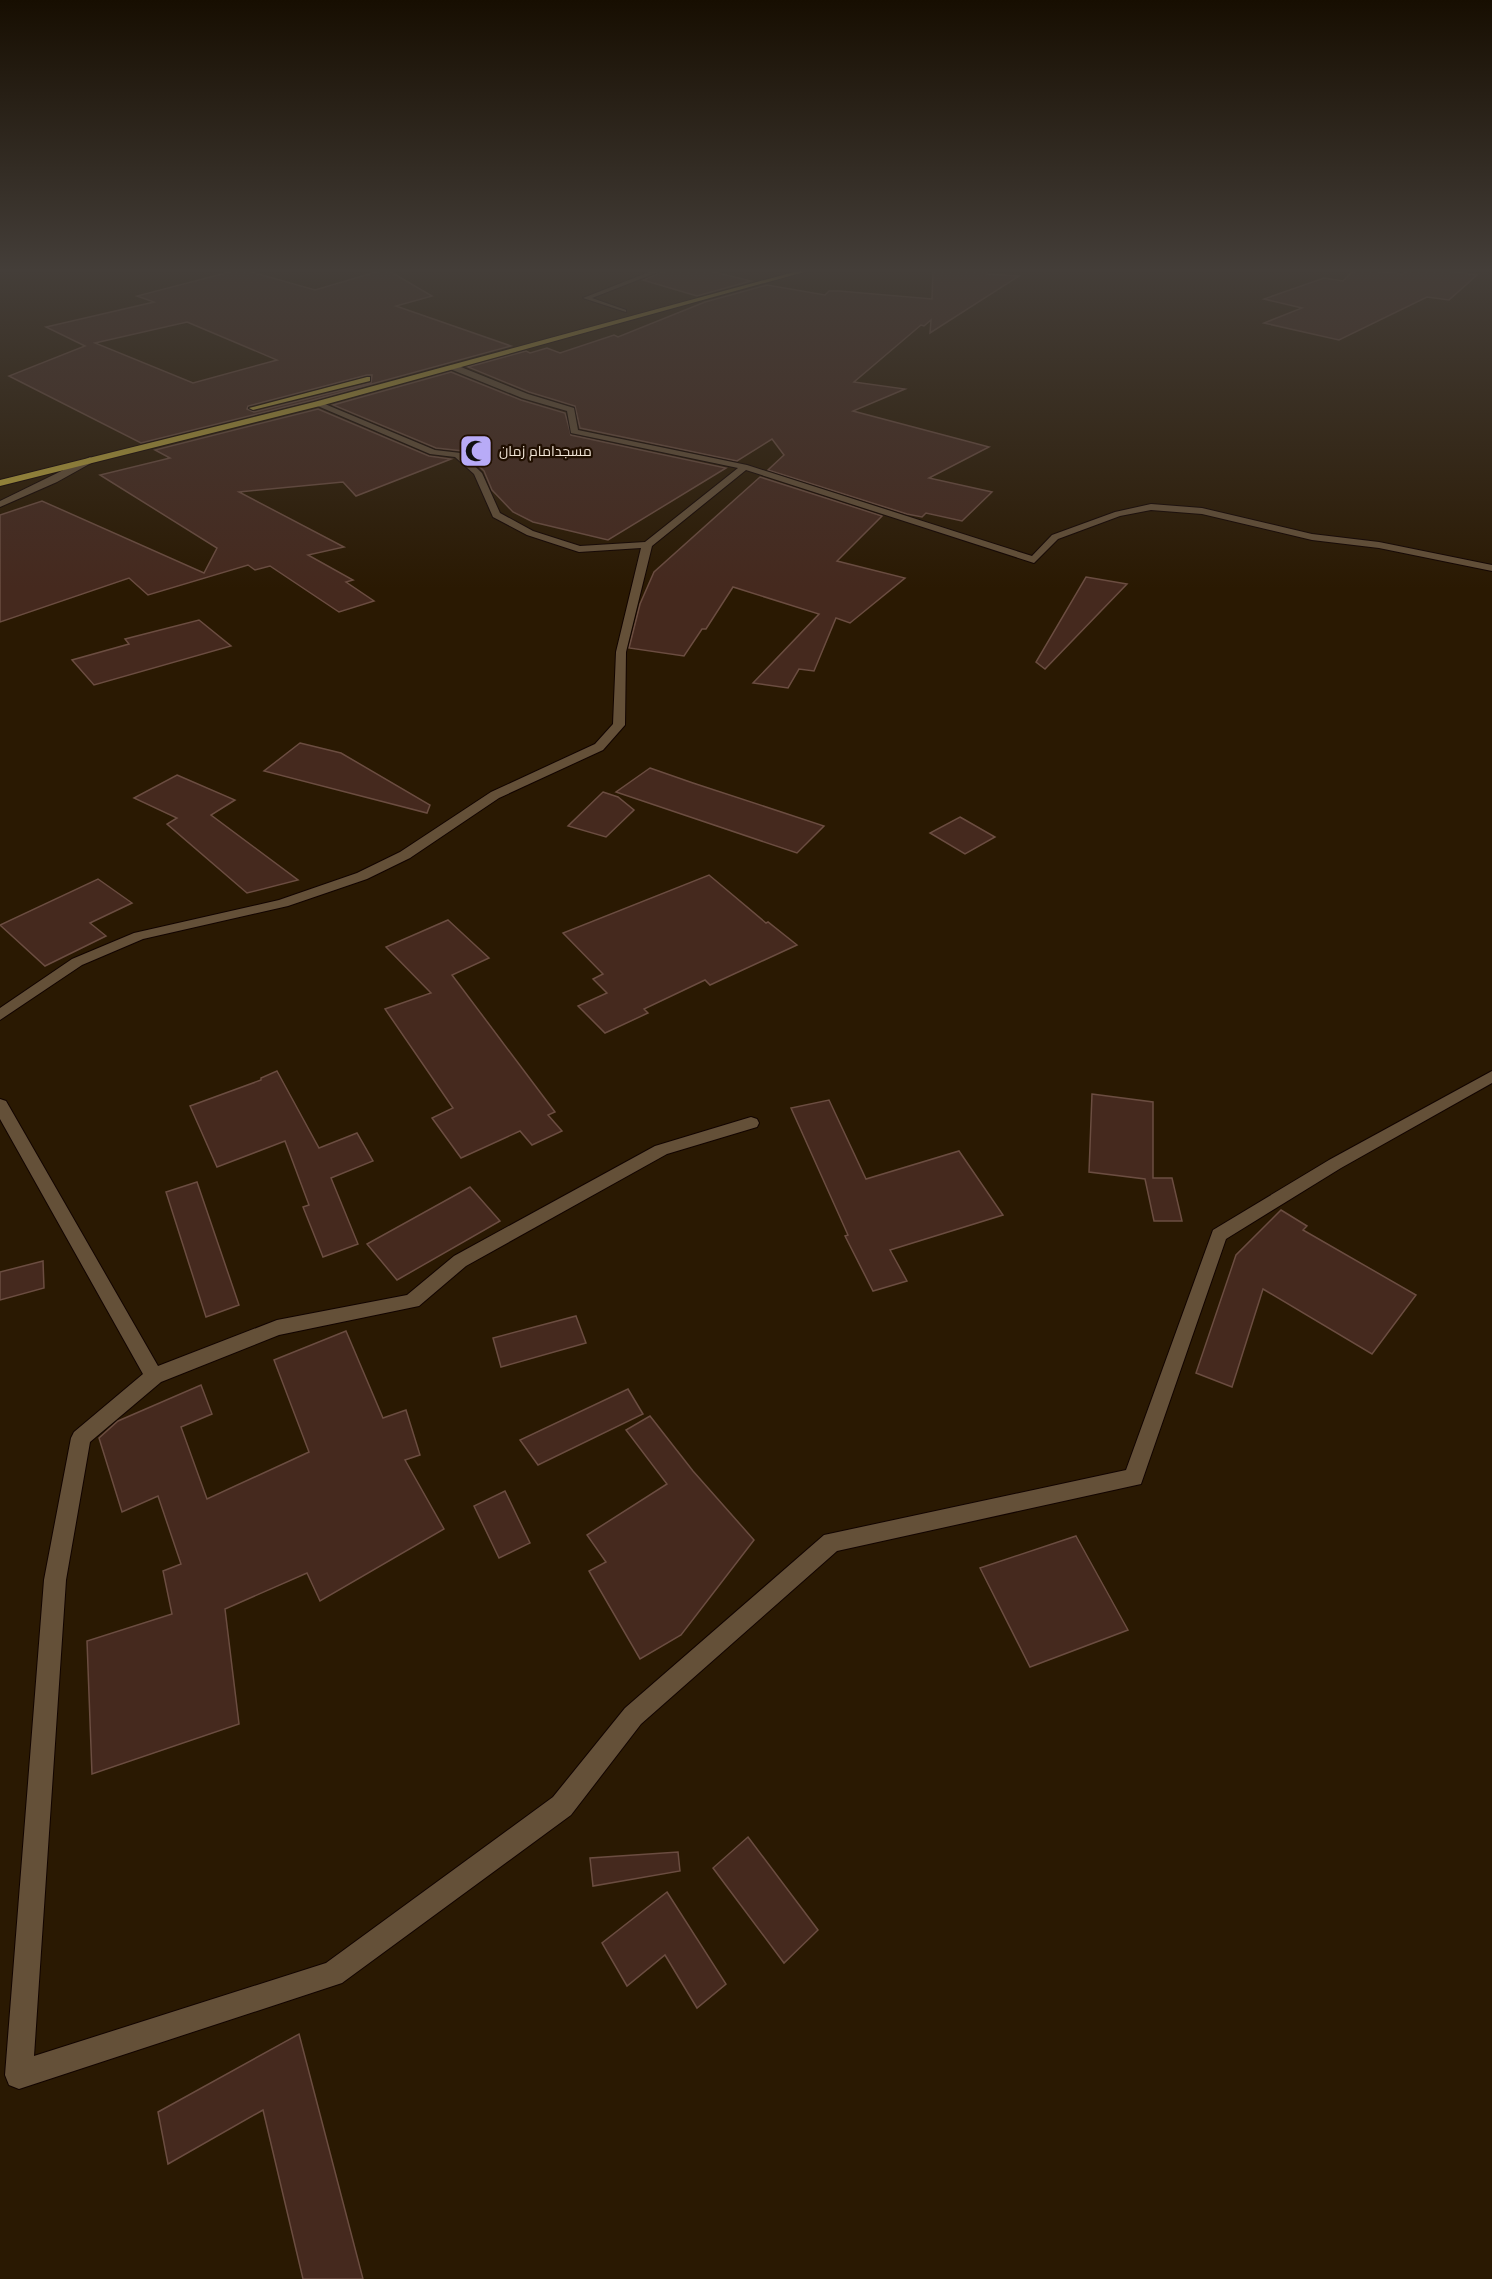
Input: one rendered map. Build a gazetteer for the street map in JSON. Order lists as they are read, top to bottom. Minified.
{"places":{"mosque":["مسجدامام زمان"]}}
